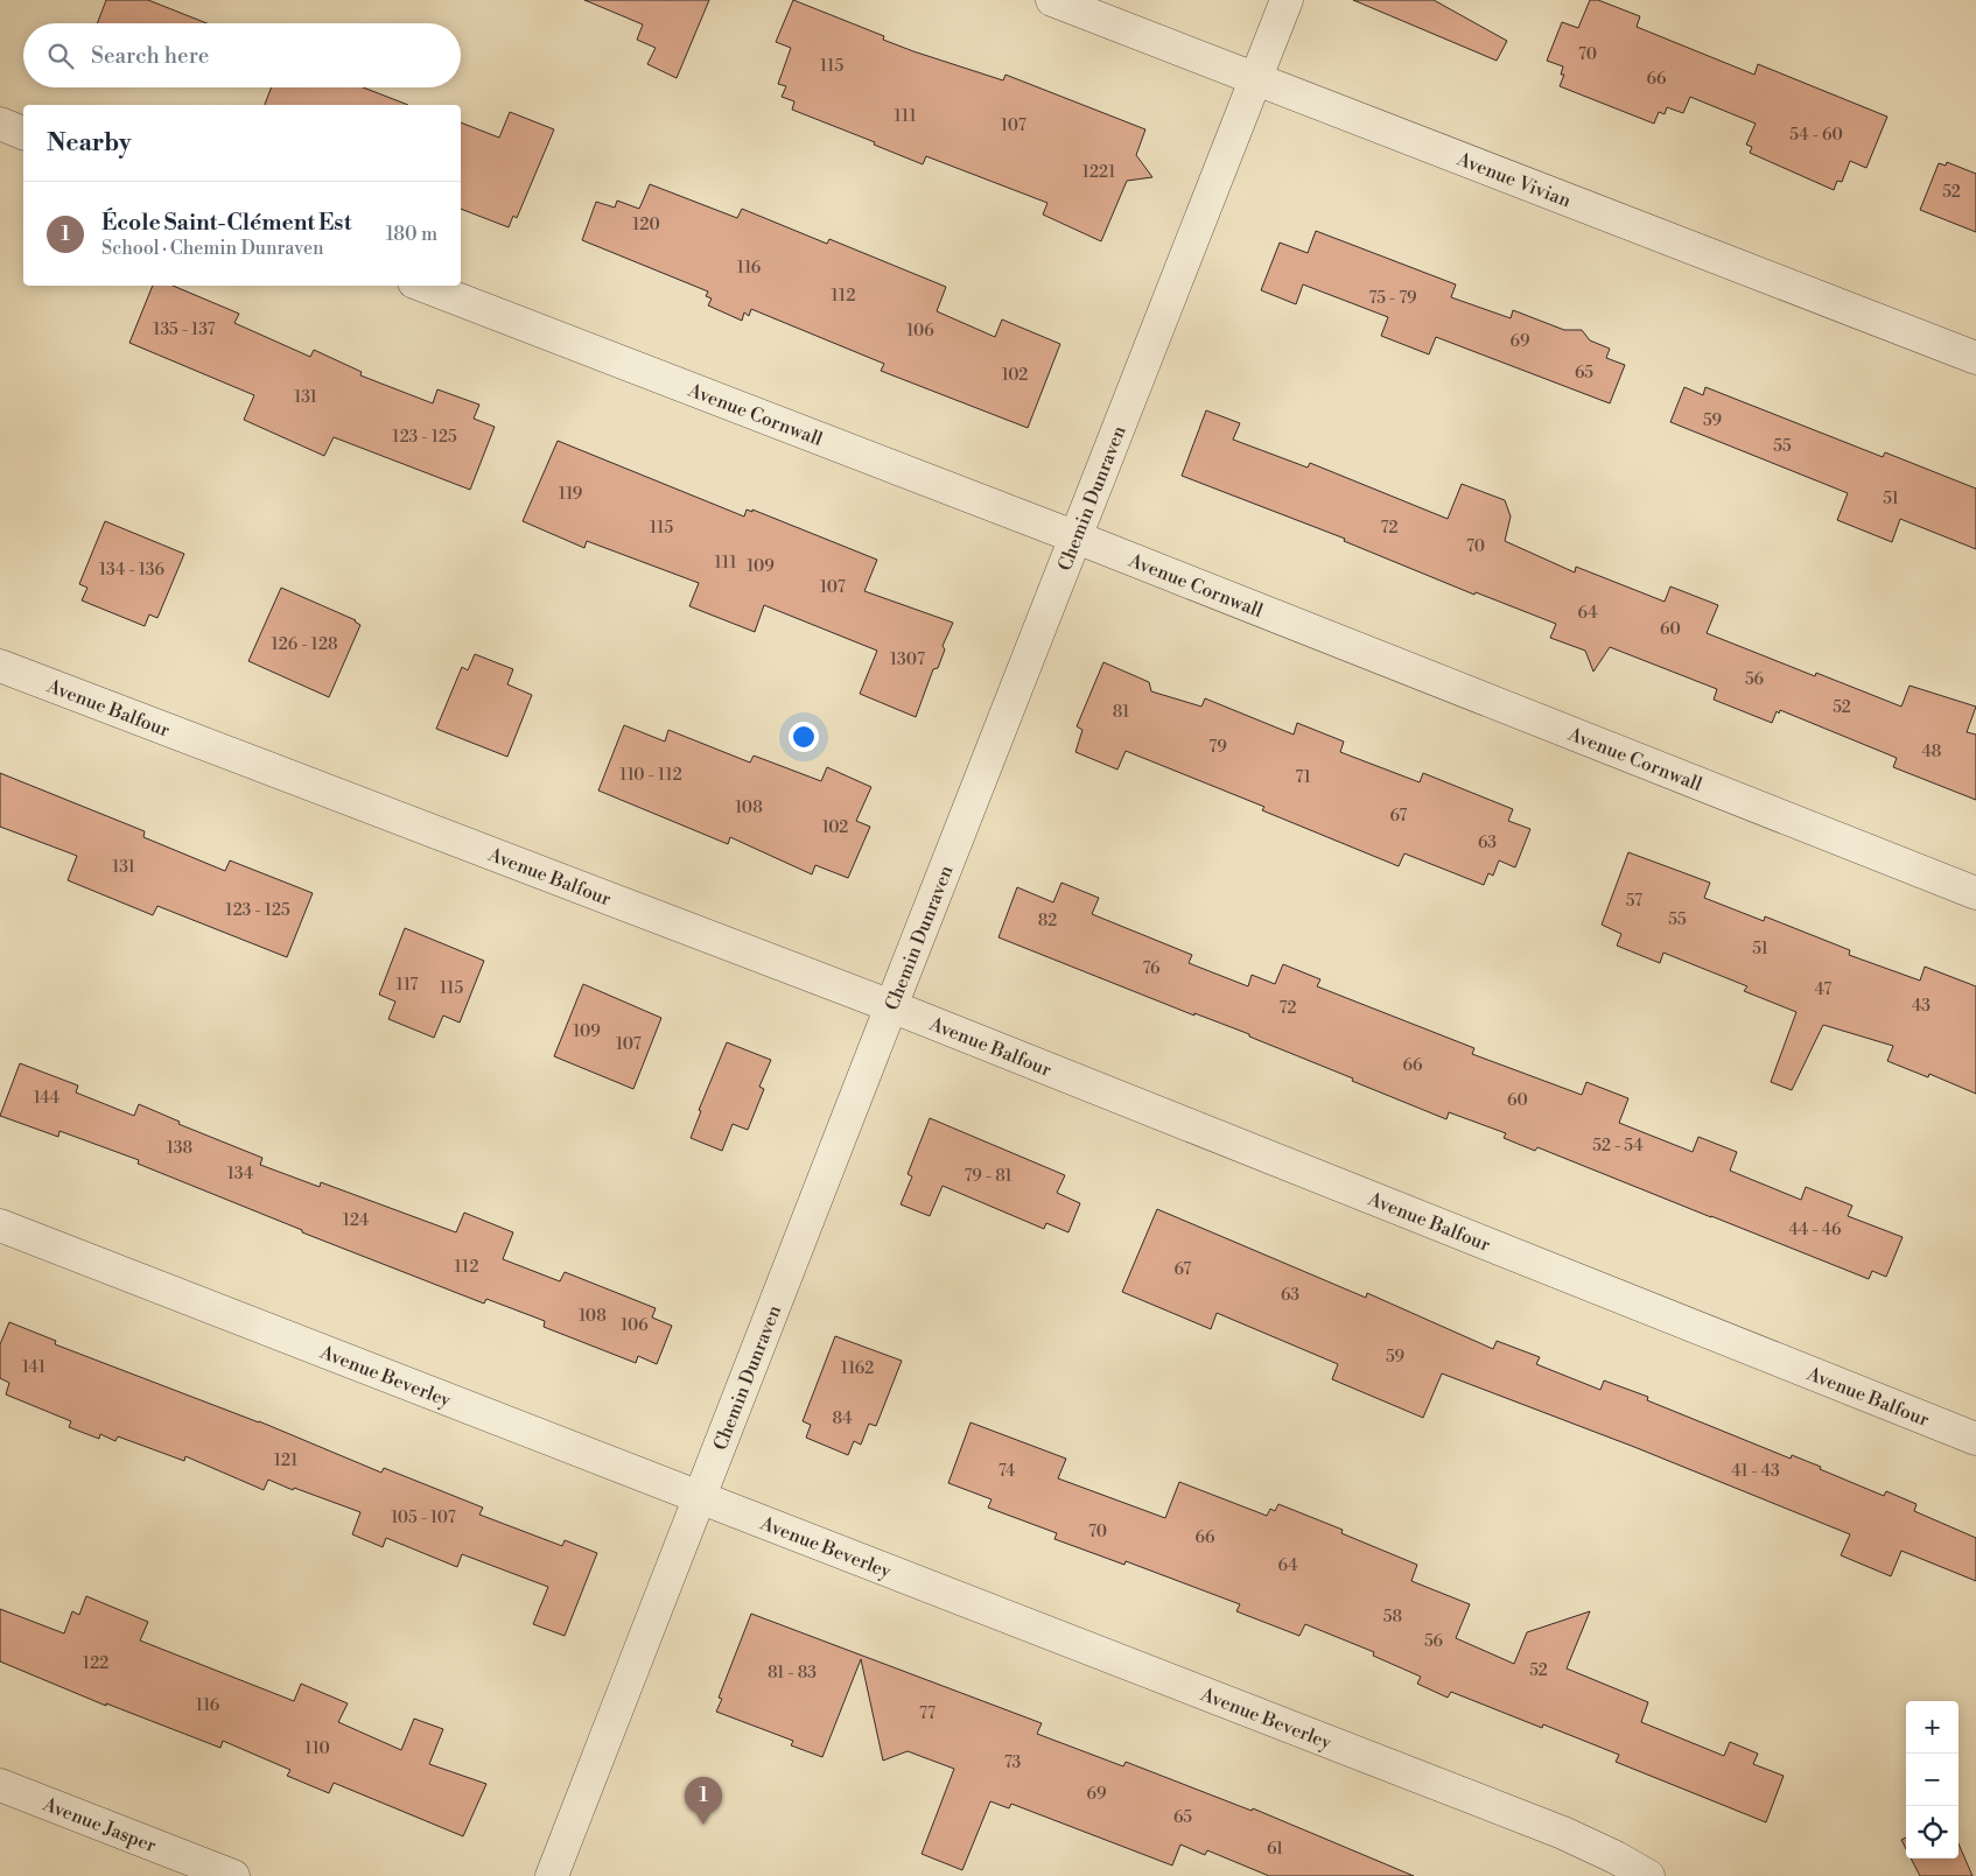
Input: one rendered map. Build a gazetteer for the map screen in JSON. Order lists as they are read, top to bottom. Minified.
{"streets":{"street":["Avenue Vivian","Avenue Cornwall","Chemin Dunraven","Avenue Balfour","Avenue Beverley","Avenue Jasper"]},"crossings":[["Avenue Vivian","Chemin Dunraven"],["Avenue Cornwall","Chemin Dunraven"],["Chemin Dunraven","Avenue Balfour"],["Chemin Dunraven","Avenue Beverley"]],"house_numbers":["70","115","66","111","107","54 - 60","1221","52","120","116","112","75 - 79","135 - 137","106","69","65","102","131","59","123 - 125","55","119","51","115","72","70","111","109","134 - 136","107","64","60","126 - 128","1307","56","52","81","79","48","110 - 112","71","108","67","102","63","131","57","123 - 125","55","82","51","76","117","115","47","43","72","109","107","66","144","60","52 - 54","138","134","79 - 81","124","44 - 46","112","67","63","108","106","59","141","1162","84","121","74","41 - 43","105 - 107","70","66","64","58","56","122","52","81 - 83","116","77","110","73","69","65","61"],"page":{"search":"Search here","heading":"Nearby","list":[{"mark":"1","name":"École Saint-Clément Est","note":"School · Chemin Dunraven","value":"180 m"}],"map_buttons":["+","−"],"pins":"1"}}
